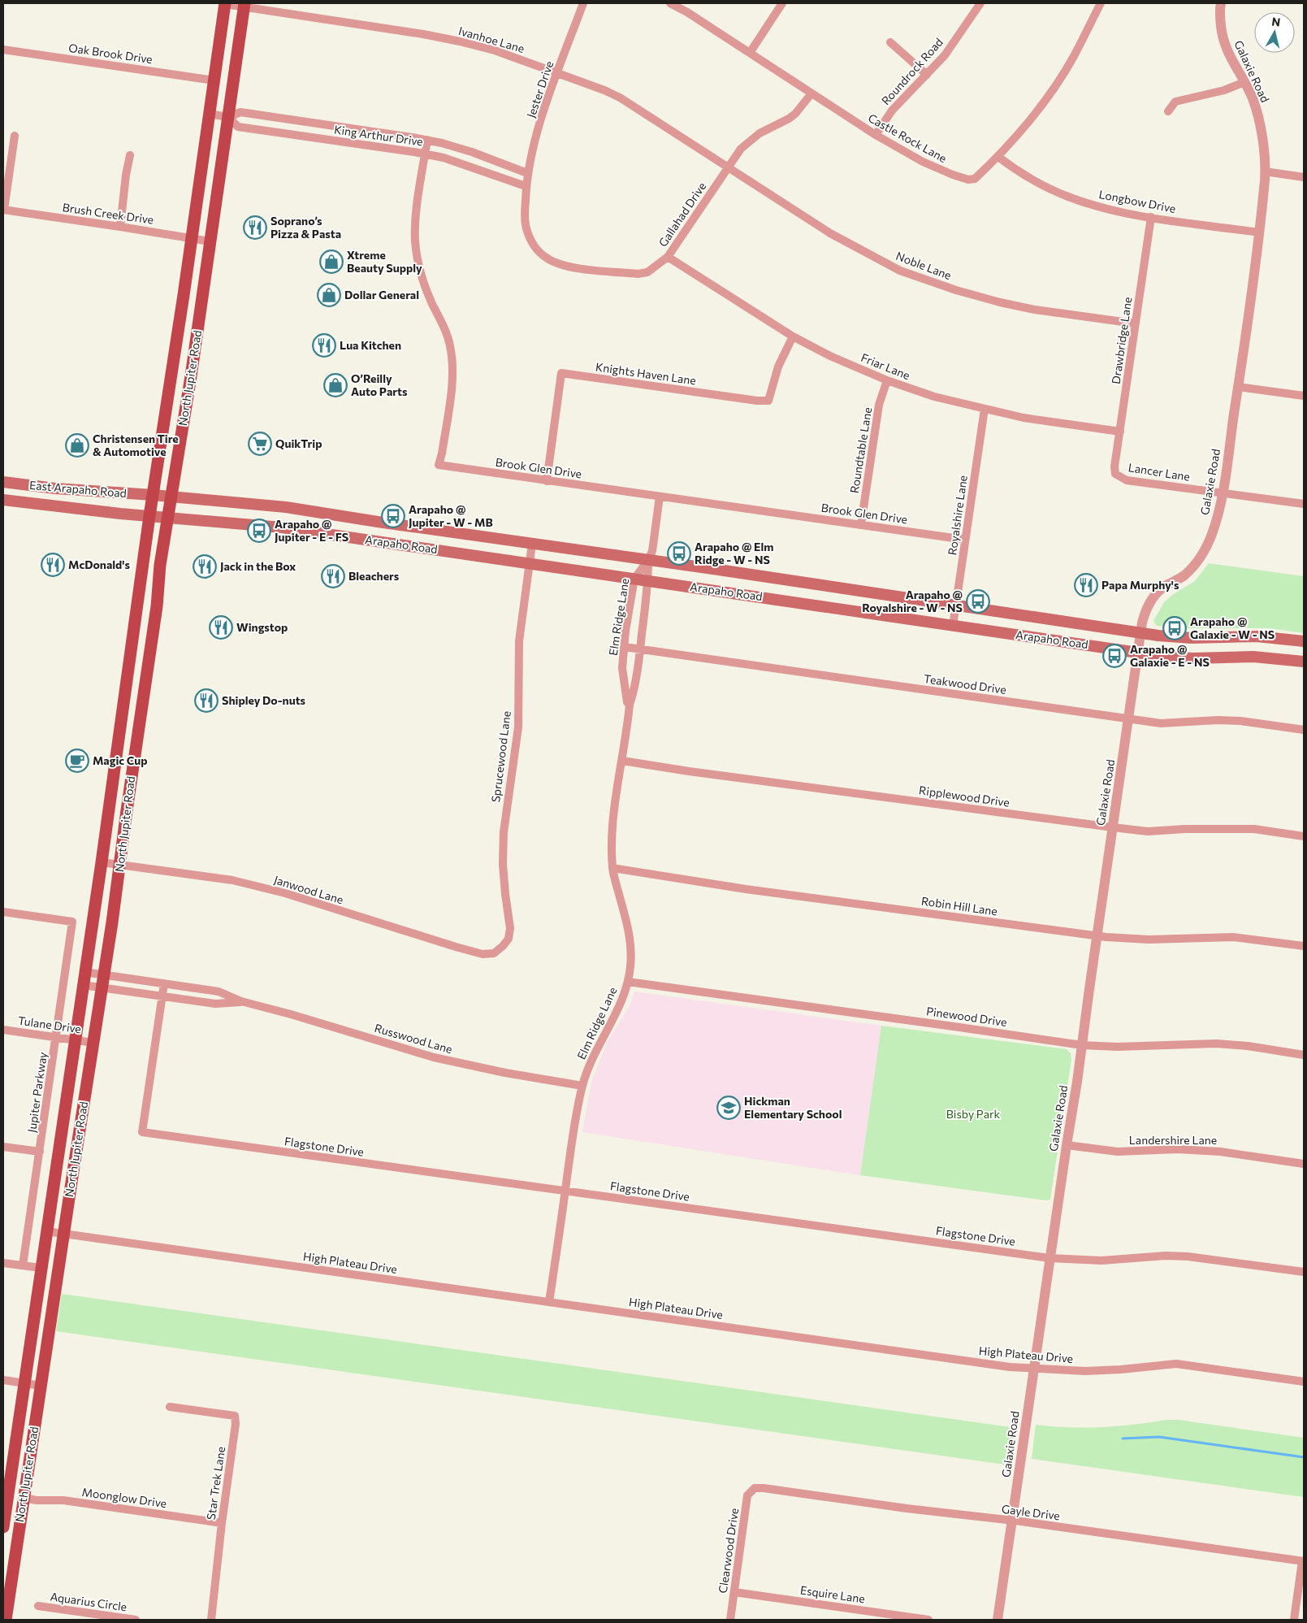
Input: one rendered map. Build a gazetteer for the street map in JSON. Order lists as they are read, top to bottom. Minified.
{"streets":{"main road":["North Jupiter Road","East Arapaho Road","Arapaho Road"],"street":["Ivanhoe Lane","Oak Brook Drive","Roundrock Road","Galaxie Road","Jester Drive","King Arthur Drive","Castle Rock Lane","Longbow Drive","Brush Creek Drive","Gallahad Drive","Noble Lane","Drawbridge Lane","Friar Lane","Knights Haven Lane","Roundtable Lane","Brook Glen Drive","Lancer Lane","Royalshire Lane","Elm Ridge Lane","Teakwood Drive","Sprucewood Lane","Ripplewood Drive","Janwood Lane","Robin Hill Lane","Pinewood Drive","Tulane Drive","Russwood Lane","Jupiter Parkway","Landershire Lane","Flagstone Drive","High Plateau Drive","Star Trek Lane","Moonglow Drive","Gayle Drive","Clearwood Drive","Esquire Lane","Aquarius Circle"]},"crossings":[["Ivanhoe Lane","Jester Drive"],["Ivanhoe Lane","Gallahad Drive"],["Ivanhoe Lane","Noble Lane"],["Ivanhoe Lane","North Jupiter Road"],["Oak Brook Drive","North Jupiter Road"],["Roundrock Road","Castle Rock Lane"],["Galaxie Road","Longbow Drive"],["Galaxie Road","Lancer Lane"],["Galaxie Road","Arapaho Road"],["Galaxie Road","Teakwood Drive"],["Galaxie Road","Ripplewood Drive"],["Galaxie Road","Robin Hill Lane"],["Galaxie Road","Pinewood Drive"],["Galaxie Road","Landershire Lane"],["Galaxie Road","Flagstone Drive"],["Galaxie Road","High Plateau Drive"],["Galaxie Road","Gayle Drive"],["Jester Drive","King Arthur Drive"],["Jester Drive","Gallahad Drive"],["King Arthur Drive","Gallahad Drive"],["King Arthur Drive","North Jupiter Road"],["King Arthur Drive","Brook Glen Drive"],["Castle Rock Lane","Longbow Drive"],["Castle Rock Lane","Gallahad Drive"],["Longbow Drive","Drawbridge Lane"],["Brush Creek Drive","North Jupiter Road"],["Gallahad Drive","Noble Lane"],["Gallahad Drive","Friar Lane"],["Noble Lane","Drawbridge Lane"],["Drawbridge Lane","Friar Lane"],["Drawbridge Lane","Lancer Lane"],["Friar Lane","Knights Haven Lane"],["Friar Lane","Roundtable Lane"],["Friar Lane","Royalshire Lane"],["Knights Haven Lane","Brook Glen Drive"],["North Jupiter Road","East Arapaho Road"],["North Jupiter Road","Arapaho Road"],["North Jupiter Road","Janwood Lane"],["North Jupiter Road","Tulane Drive"],["North Jupiter Road","Russwood Lane"],["North Jupiter Road","High Plateau Drive"],["North Jupiter Road","Moonglow Drive"],["Roundtable Lane","Brook Glen Drive"],["Brook Glen Drive","Royalshire Lane"],["Brook Glen Drive","Elm Ridge Lane"],["East Arapaho Road","Arapaho Road"],["Royalshire Lane","Arapaho Road"],["Arapaho Road","Elm Ridge Lane"],["Arapaho Road","Sprucewood Lane"],["Elm Ridge Lane","Teakwood Drive"],["Elm Ridge Lane","Ripplewood Drive"],["Elm Ridge Lane","Robin Hill Lane"],["Elm Ridge Lane","Pinewood Drive"],["Elm Ridge Lane","Russwood Lane"],["Elm Ridge Lane","Flagstone Drive"],["Elm Ridge Lane","High Plateau Drive"],["Sprucewood Lane","Janwood Lane"],["Tulane Drive","Jupiter Parkway"],["Russwood Lane","Flagstone Drive"],["Star Trek Lane","Moonglow Drive"],["Gayle Drive","Clearwood Drive"],["Clearwood Drive","Esquire Lane"]],"parks":["Bisby Park"],"places":{"restaurant":["Soprano’s Pizza & Pasta","Lua Kitchen","McDonald's","Jack in the Box","Bleachers","Papa Murphy's","Wingstop","Shipley Do-nuts"],"shop":["Xtreme Beauty Supply","Dollar General","O’Reilly Auto Parts","Christensen Tire & Automotive"],"supermarket":["QuikTrip"],"bus stop":["Arapaho @ Jupiter - W - MB","Arapaho @ Jupiter - E - FS","Arapaho @ Elm Ridge - W - NS","Arapaho @ Royalshire - W - NS","Arapaho @ Galaxie - W - NS","Arapaho @ Galaxie - E - NS"],"cafe":["Magic Cup"],"school or university":["Hickman Elementary School"]},"north":"top"}
